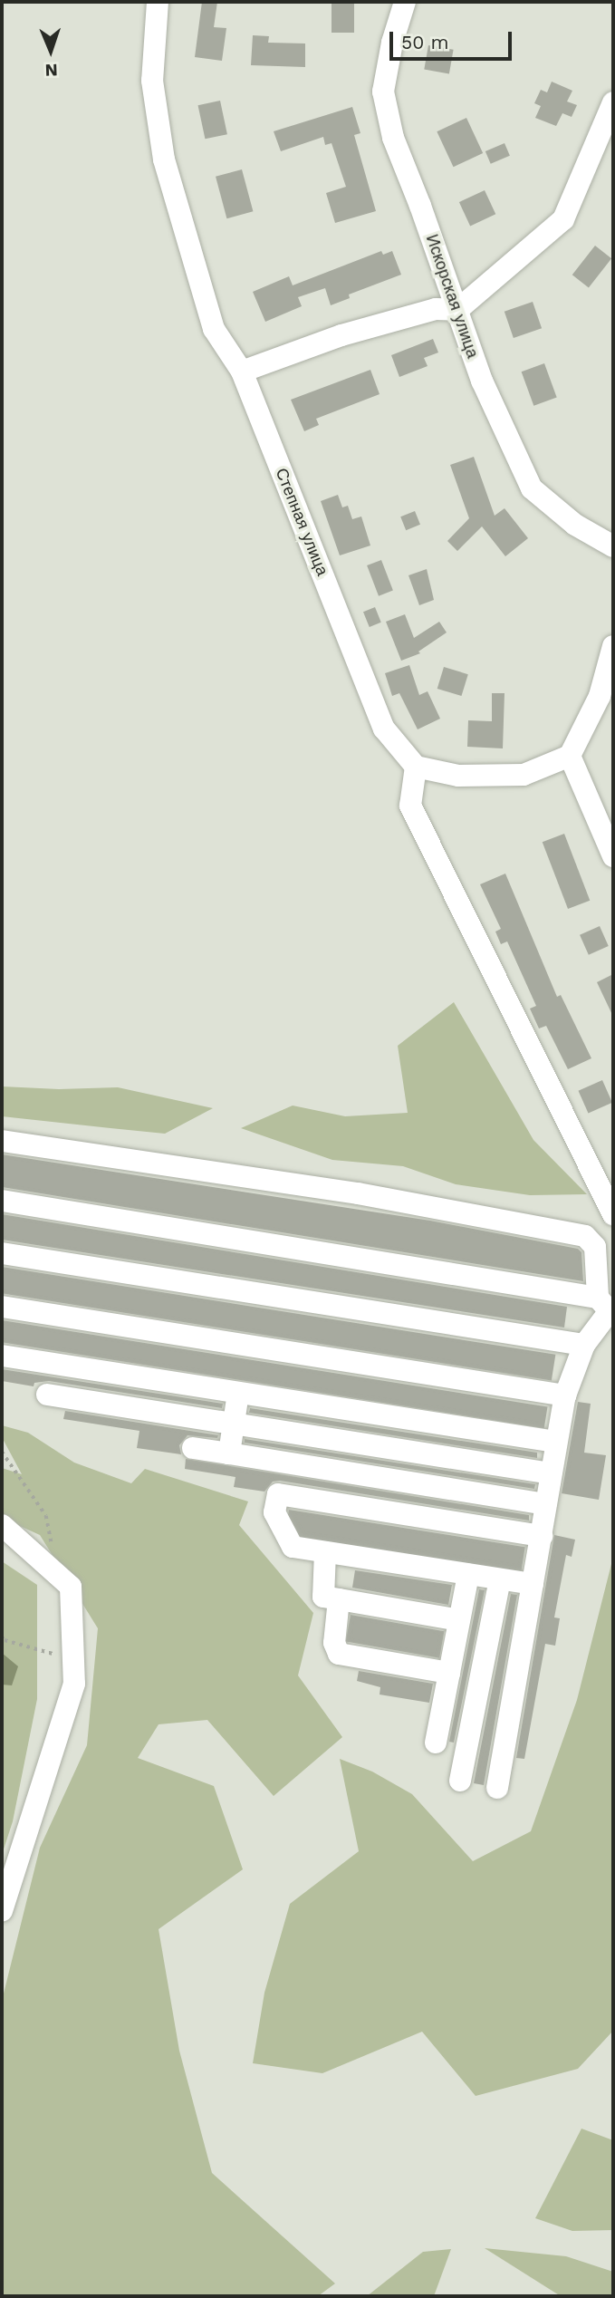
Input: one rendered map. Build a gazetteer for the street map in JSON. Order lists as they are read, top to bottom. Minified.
{"streets":{"street":["Искорская улица","Степная улица"]},"scale_bar":"50 m","north":"bottom"}
